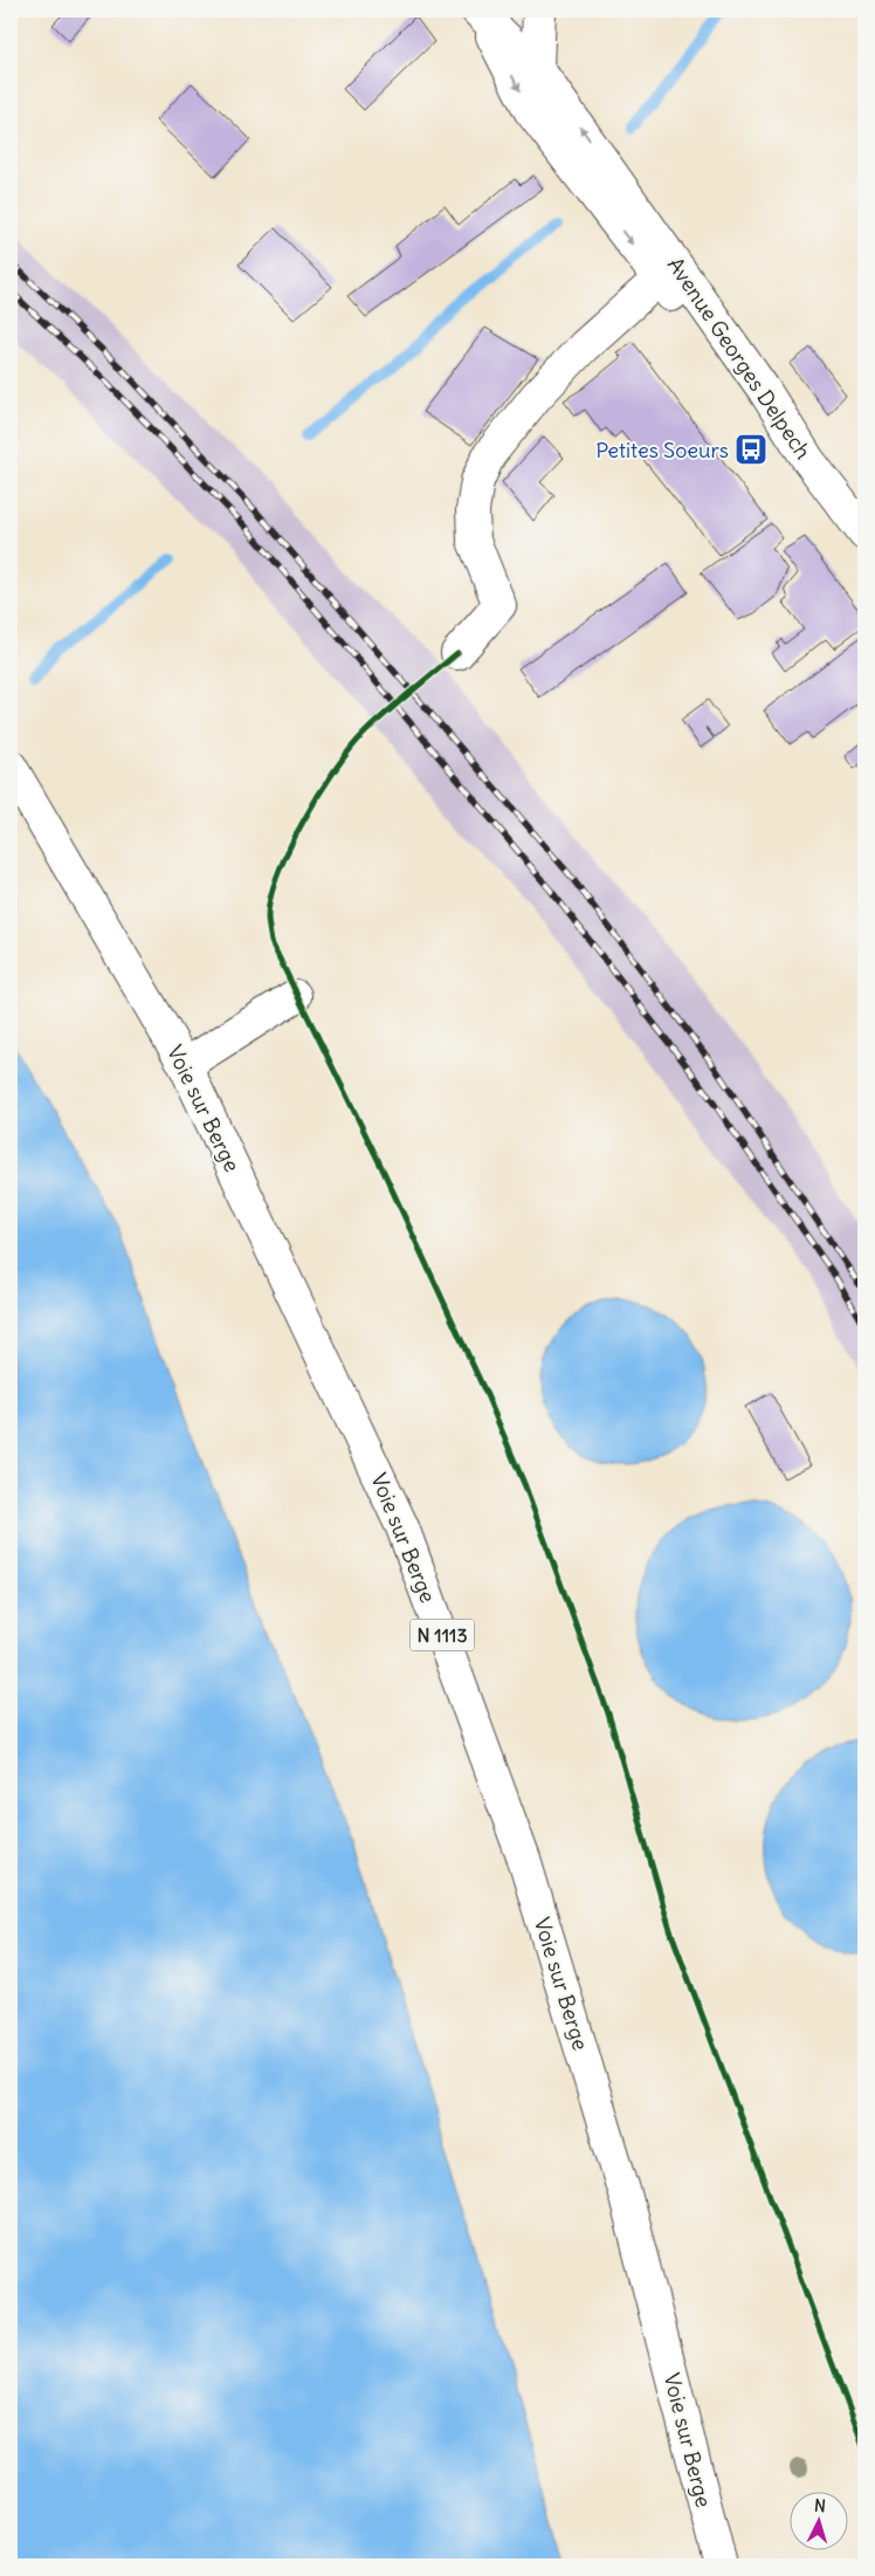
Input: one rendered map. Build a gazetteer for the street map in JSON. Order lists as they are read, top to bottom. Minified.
{"streets":{"main road":["Avenue Georges Delpech","Voie sur Berge","N 1113"]},"places":{"bus stop":["Petites Soeurs"]},"north":"top"}
